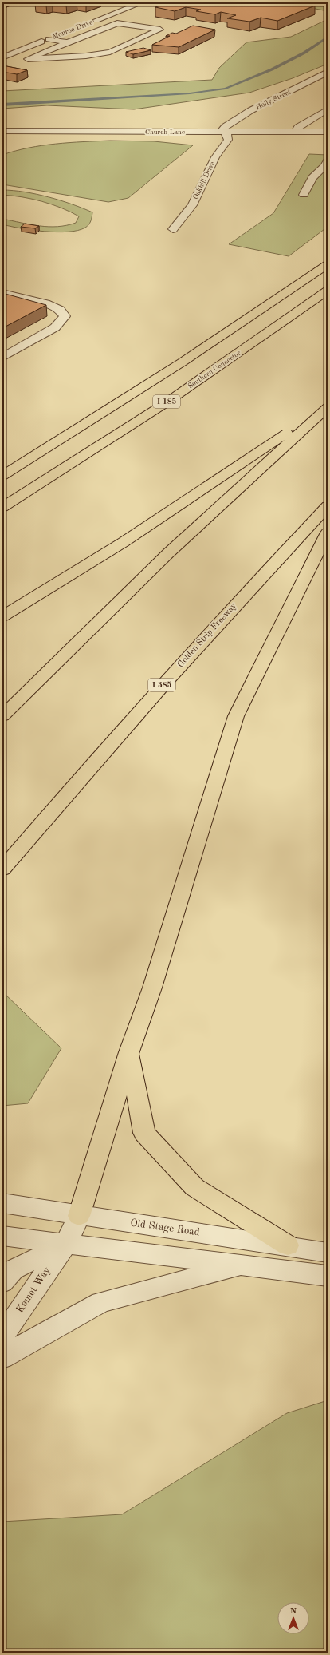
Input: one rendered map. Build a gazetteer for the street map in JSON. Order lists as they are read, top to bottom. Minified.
{"streets":{"highway":["Southern Connector","I 185","Golden Strip Freeway","I 385"],"street":["Monroe Drive","Holly Street","Church Lane","Oakhill Drive","Old Stage Road","Kemet Way"]},"crossings":[["Holly Street","Church Lane"],["Holly Street","Oakhill Drive"],["Church Lane","Oakhill Drive"],["Old Stage Road","Kemet Way"]],"north":"top"}
